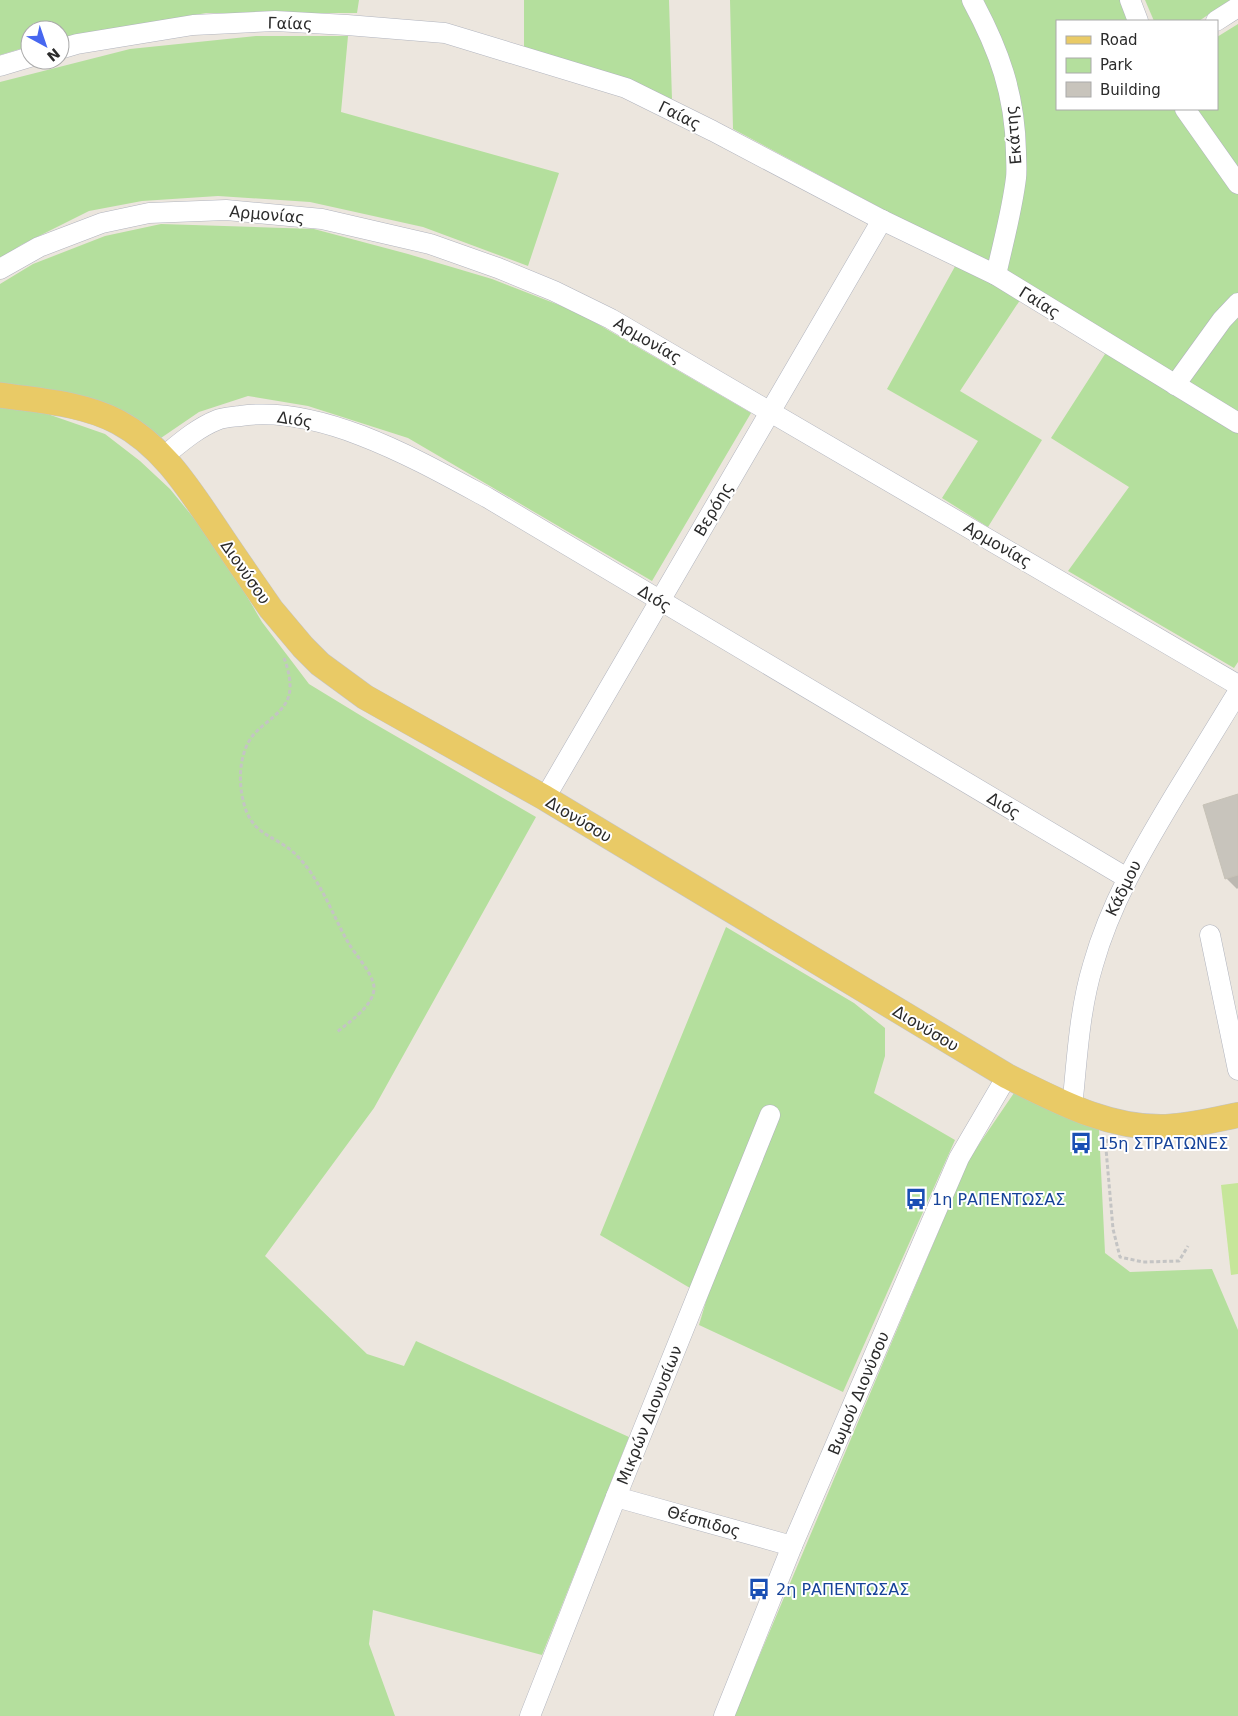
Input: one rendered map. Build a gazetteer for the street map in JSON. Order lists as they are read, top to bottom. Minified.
{"streets":{"main road":["Διονύσου"],"street":["Γαίας","Εκάτης","Αρμονίας","Διός","Βερόης","Κάδμου","Βωμού Διονύσου","Μικρών Διονυσίων","Θέσπιδος"]},"crossings":[["Γαίας","Εκάτης"],["Γαίας","Βερόης"],["Αρμονίας","Βερόης"],["Διός","Βερόης"],["Διός","Διονύσου"],["Διός","Κάδμου"],["Βερόης","Διονύσου"],["Διονύσου","Κάδμου"],["Διονύσου","Βωμού Διονύσου"],["Βωμού Διονύσου","Θέσπιδος"],["Μικρών Διονυσίων","Θέσπιδος"]],"places":{"bus stop":["15η ΣΤΡΑΤΩΝΕΣ","1η ΡΑΠΕΝΤΩΣΑΣ","2η ΡΑΠΕΝΤΩΣΑΣ"]},"legend":["Road","Park","Building"],"north":"bottom right"}
